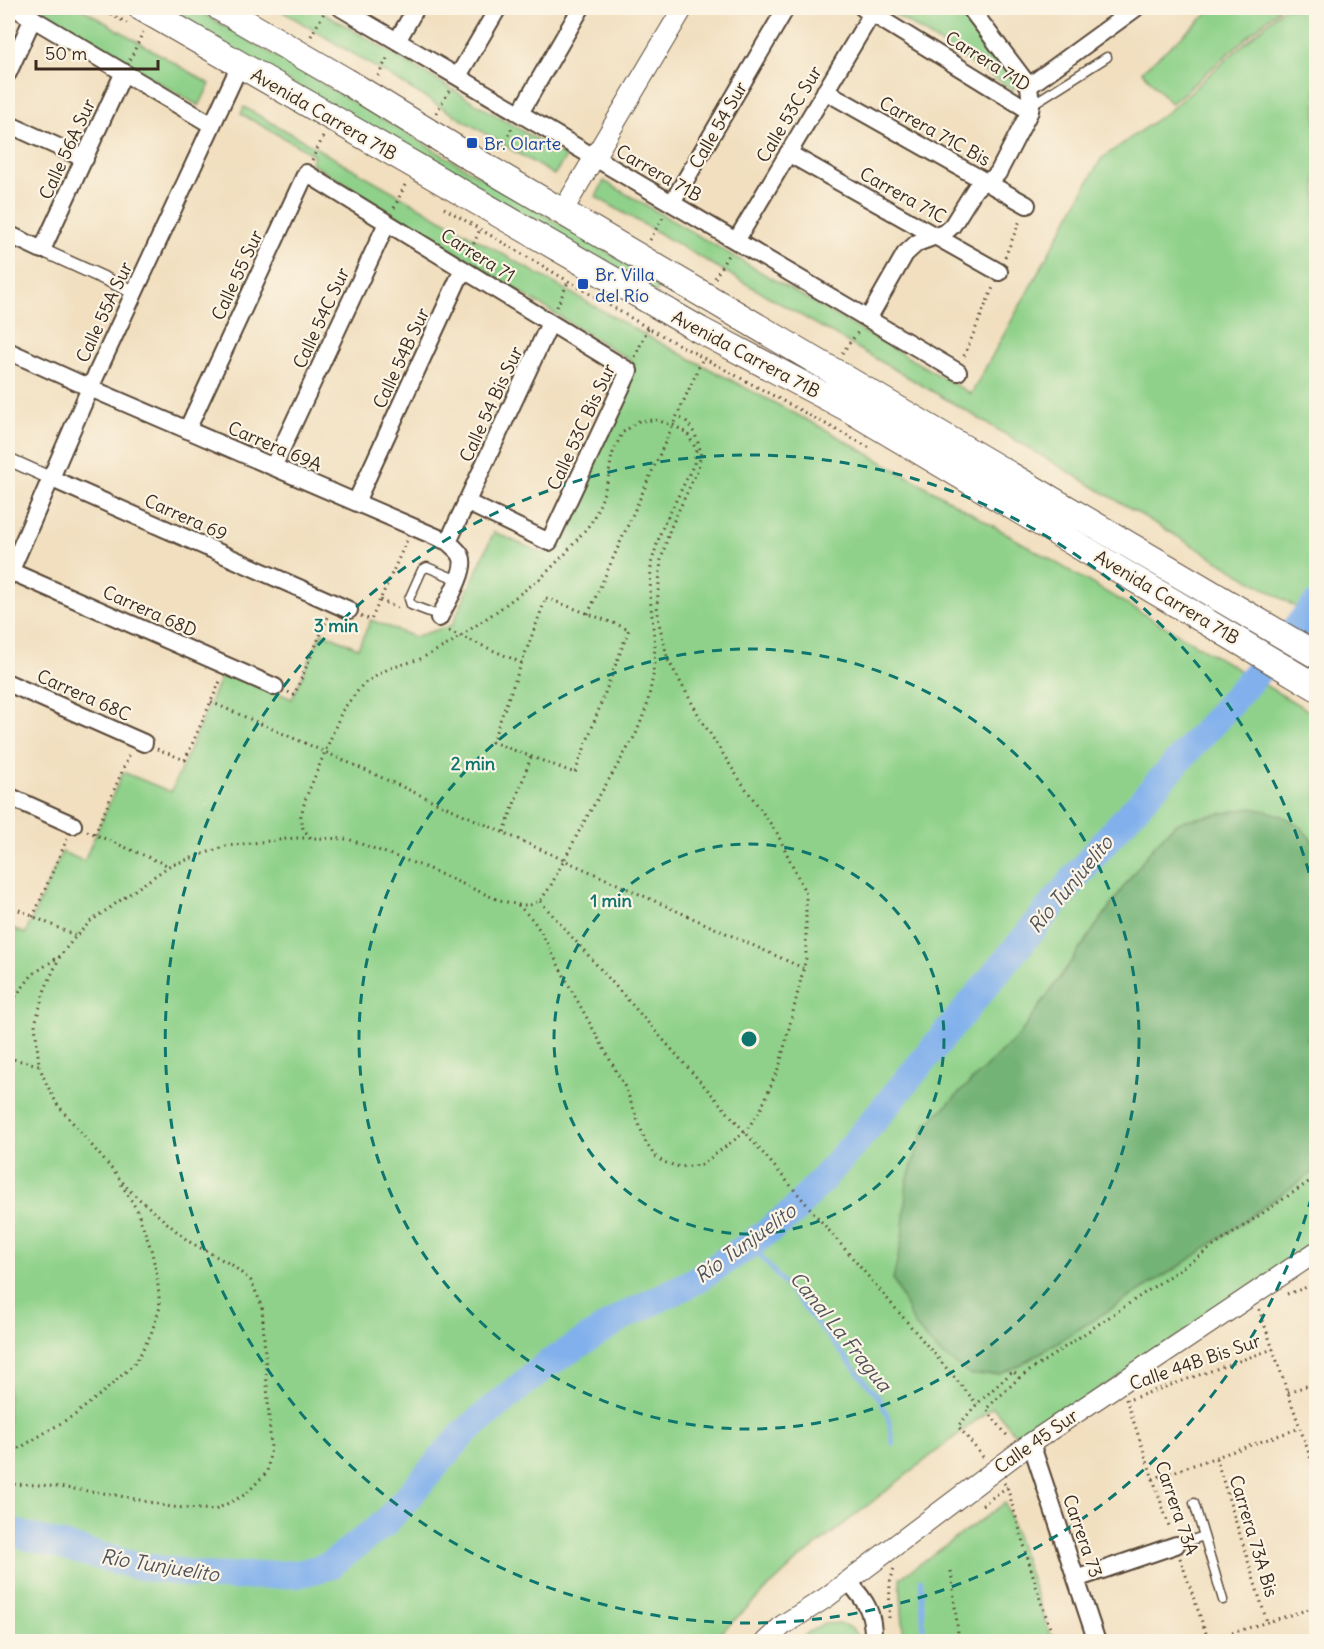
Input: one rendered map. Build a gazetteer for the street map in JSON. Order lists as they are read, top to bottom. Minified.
{"streets":{"main road":["Avenida Carrera 71B"],"street":["Carrera 71D","Calle 53C Sur","Calle 54 Sur","Carrera 71C Bis","Calle 56A Sur","Carrera 71B","Carrera 71C","Carrera 71","Calle 55 Sur","Calle 55A Sur","Calle 54C Sur","Calle 54B Sur","Calle 54 Bis Sur","Calle 53C Bis Sur","Carrera 69A","Carrera 69","Carrera 68D","Carrera 68C","Calle 45 Sur","Carrera 73"],"path":["Calle 44B Bis Sur","Carrera 73A","Carrera 73A Bis"]},"crossings":[["Carrera 71D","Calle 53C Sur"],["Avenida Carrera 71B","Calle 55A Sur"],["Calle 53C Sur","Carrera 71C Bis"],["Calle 53C Sur","Carrera 71B"],["Calle 53C Sur","Carrera 71C"],["Calle 54 Sur","Carrera 71B"],["Carrera 71","Calle 55 Sur"],["Carrera 71","Calle 54C Sur"],["Carrera 71","Calle 54B Sur"],["Carrera 71","Calle 54 Bis Sur"],["Carrera 71","Calle 53C Bis Sur"],["Calle 55 Sur","Carrera 69A"],["Calle 55A Sur","Carrera 69A"],["Calle 55A Sur","Carrera 69"],["Calle 55A Sur","Carrera 68D"],["Calle 54C Sur","Carrera 69A"],["Calle 54B Sur","Carrera 69A"],["Calle 54 Bis Sur","Calle 53C Bis Sur"],["Calle 54 Bis Sur","Carrera 69A"],["Calle 44B Bis Sur","Calle 45 Sur"],["Calle 44B Bis Sur","Carrera 73A"],["Calle 45 Sur","Carrera 73A"],["Calle 45 Sur","Carrera 73"]],"water":["Río Tunjuelito","Canal La Fragua"],"places":{"transit":["Br. Olarte","Br. Villa del Río"]},"scale_bar":"50 m","rings":["3 min","2 min","1 min"]}
